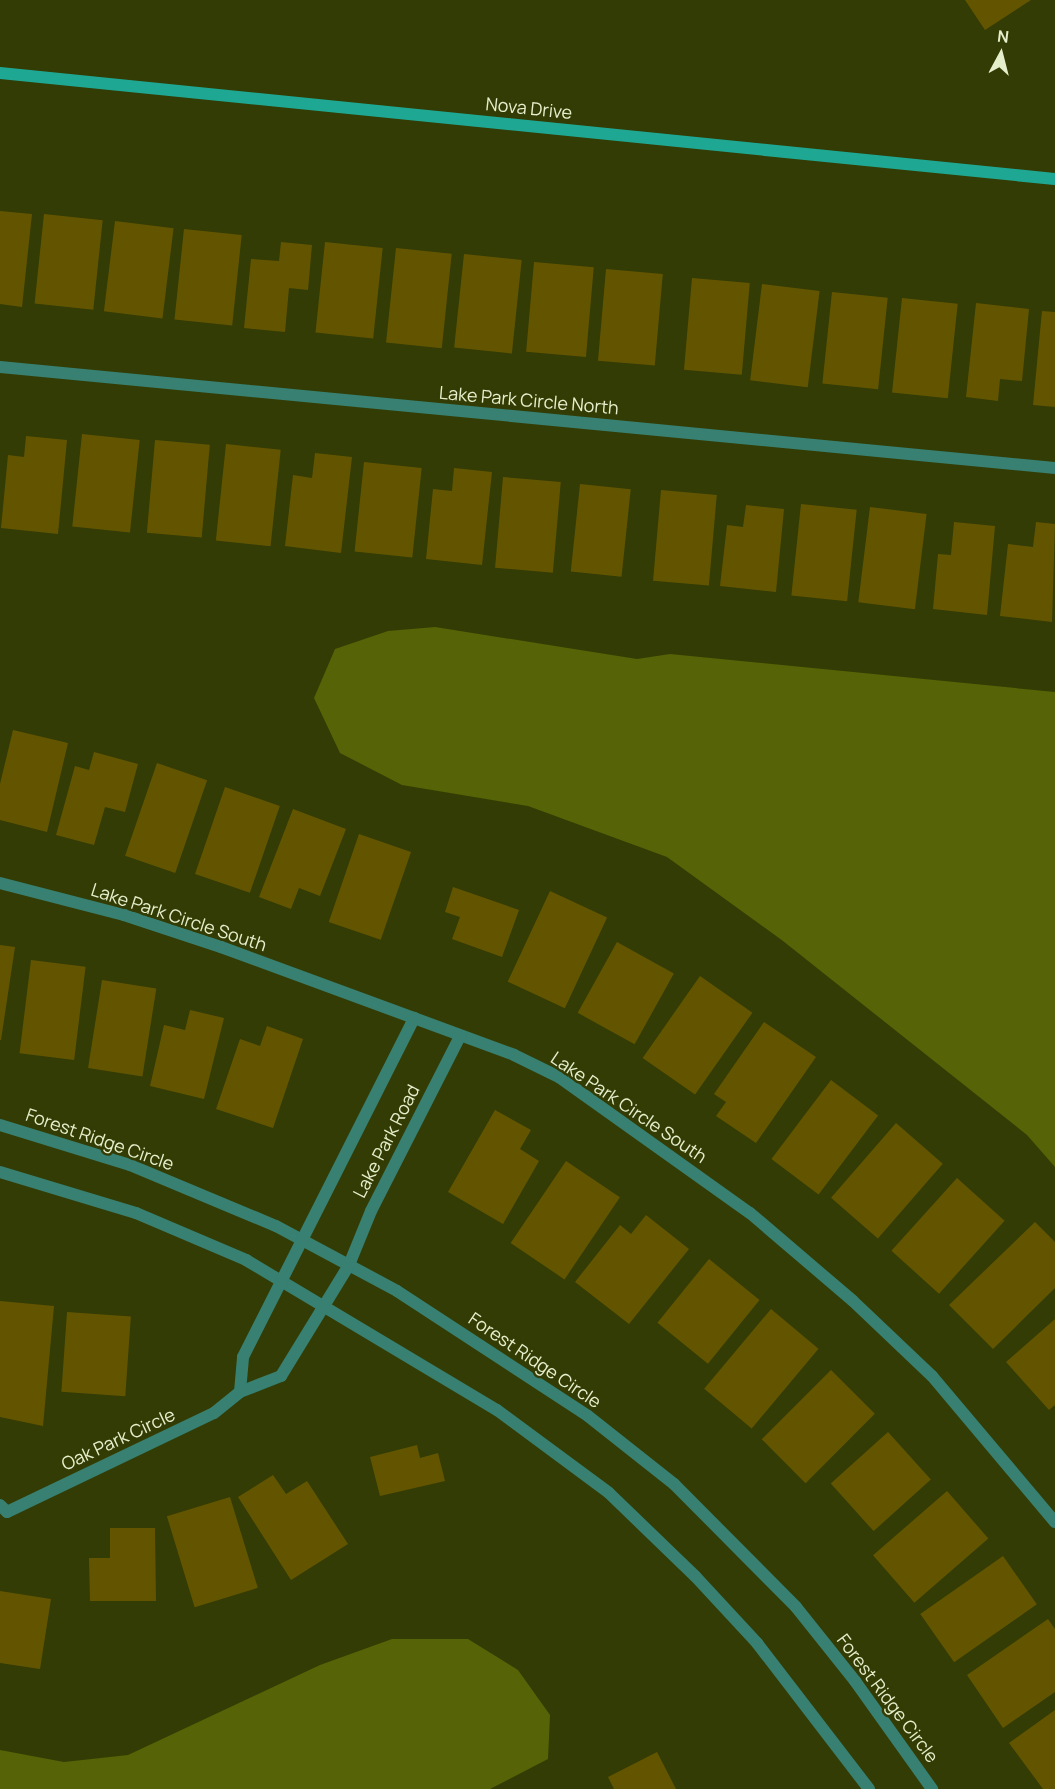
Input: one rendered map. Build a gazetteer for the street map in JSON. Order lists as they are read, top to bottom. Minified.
{"streets":{"street":["Nova Drive","Lake Park Circle North","Lake Park Circle South","Forest Ridge Circle","Lake Park Road","Oak Park Circle"]},"crossings":[["Lake Park Circle South","Lake Park Road"],["Forest Ridge Circle","Lake Park Road"],["Forest Ridge Circle","Oak Park Circle"],["Lake Park Road","Oak Park Circle"]],"north":"top"}
